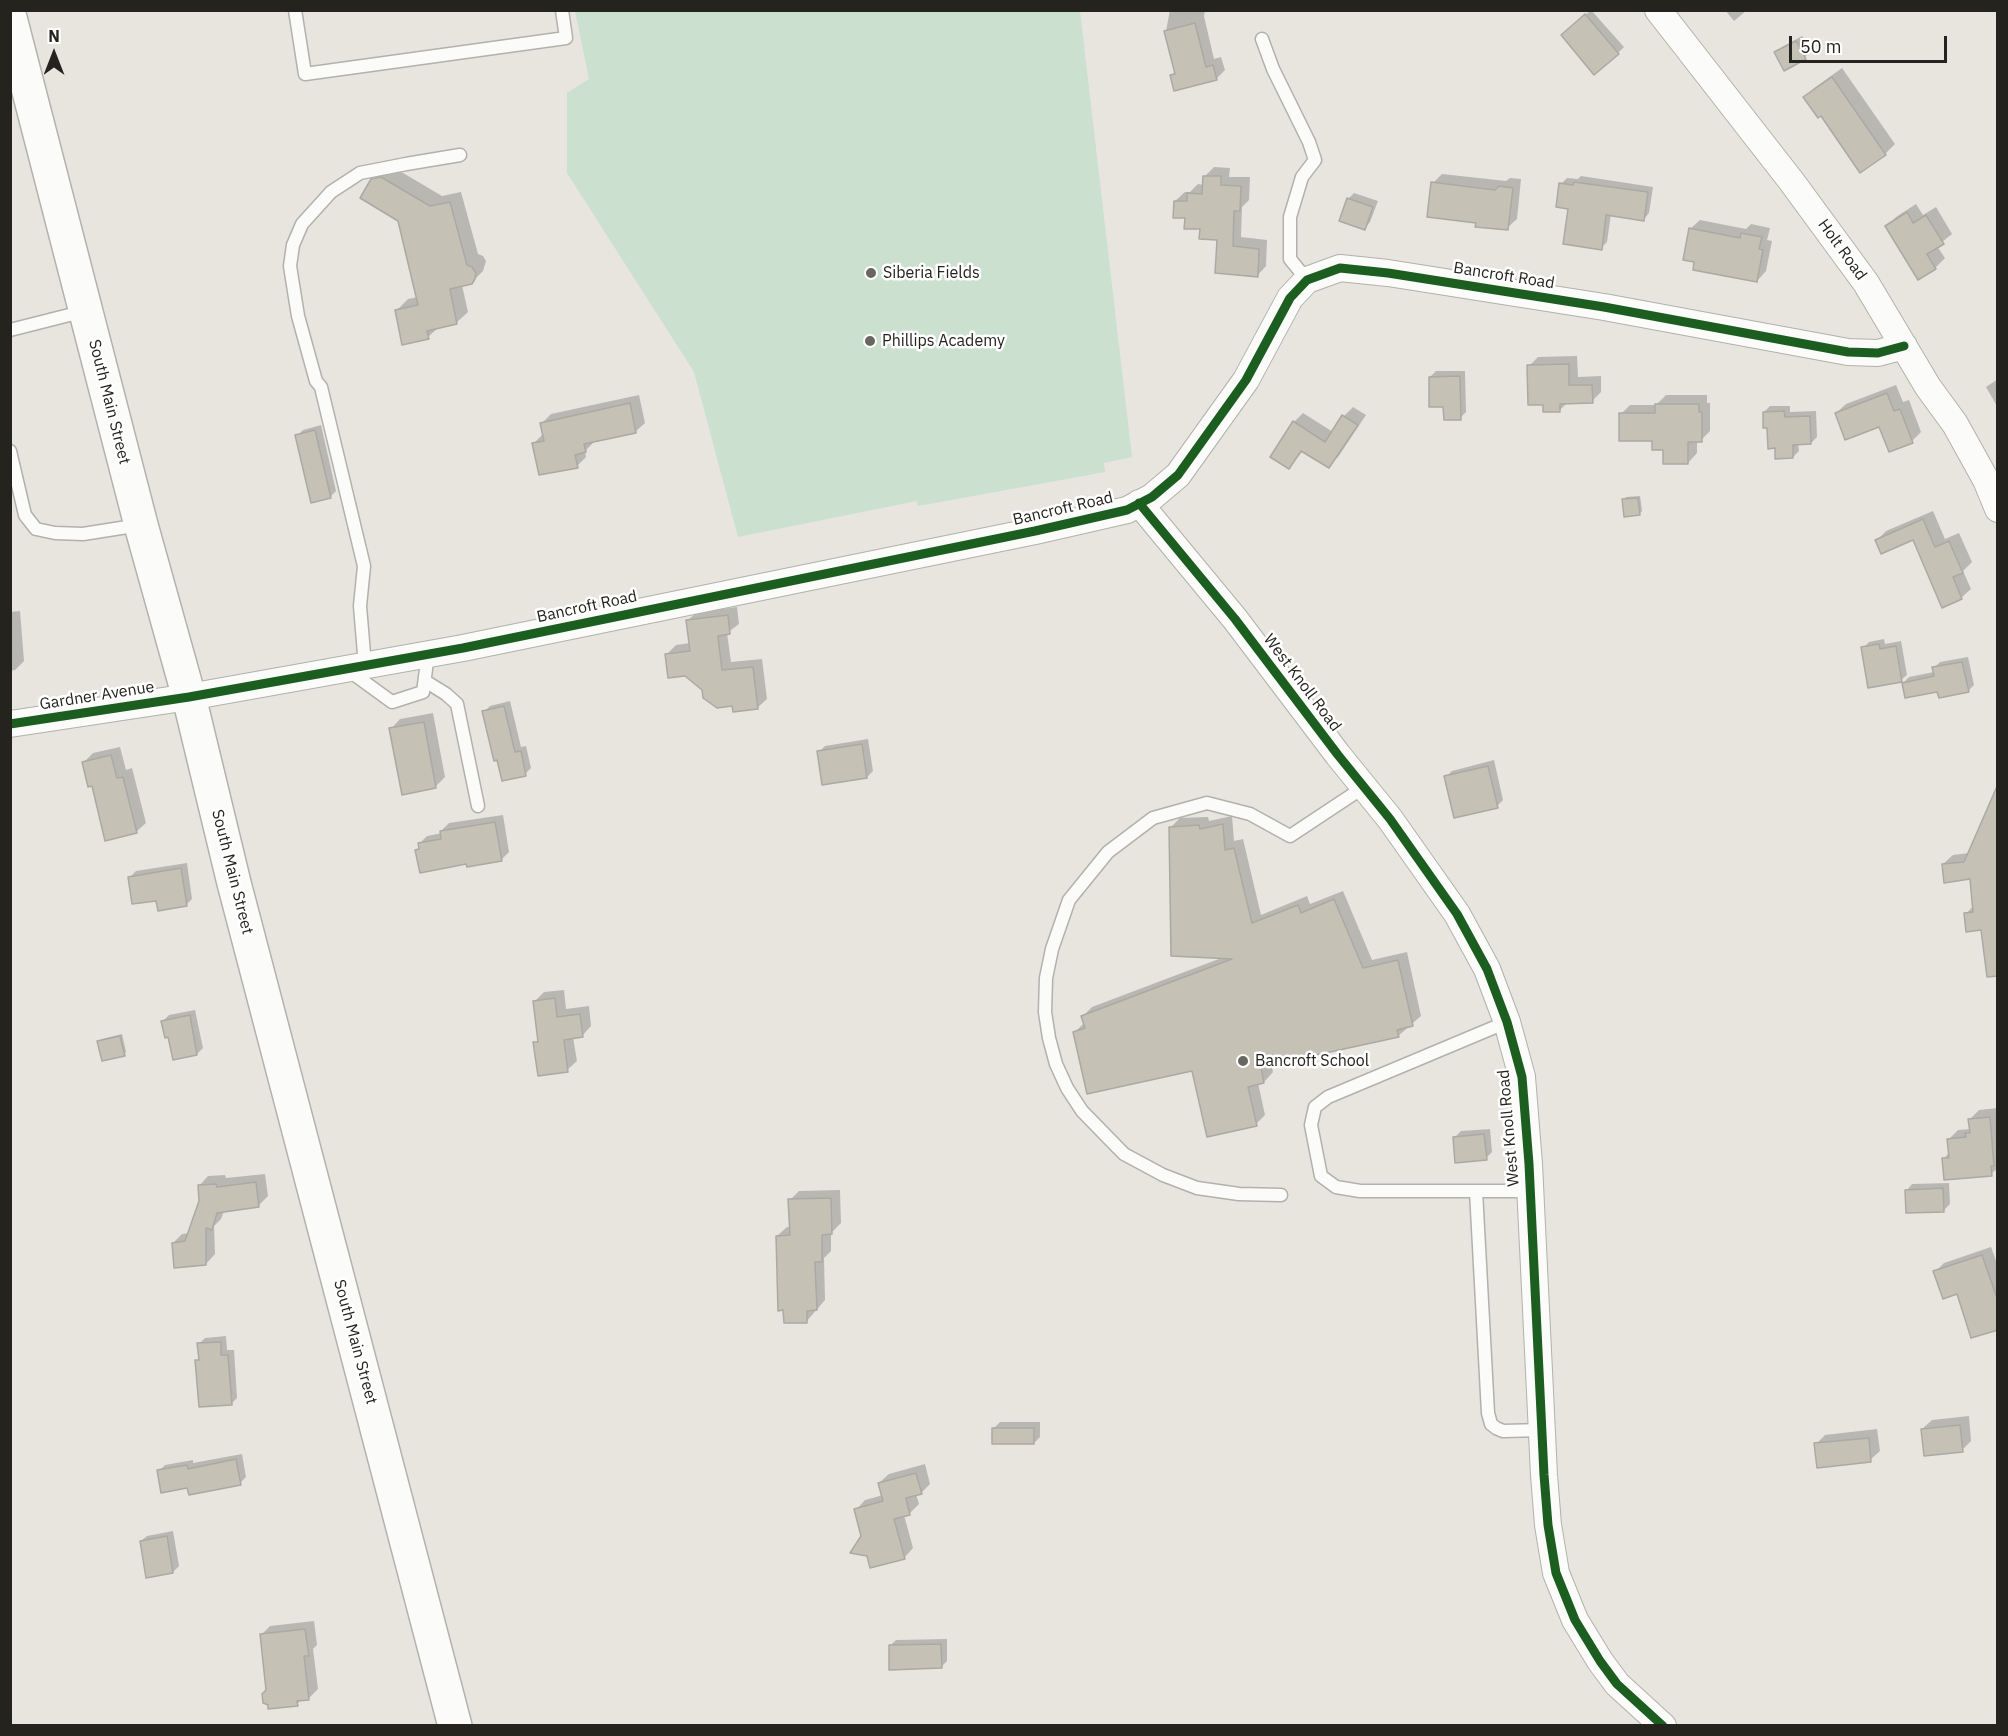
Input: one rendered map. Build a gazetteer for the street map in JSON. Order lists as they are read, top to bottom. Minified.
{"streets":{"main road":["South Main Street"],"street":["Holt Road","Bancroft Road","West Knoll Road","Gardner Avenue"]},"crossings":[["Holt Road","Bancroft Road"],["Bancroft Road","South Main Street"],["Bancroft Road","West Knoll Road"],["Bancroft Road","Gardner Avenue"],["South Main Street","Gardner Avenue"]],"places":["Siberia Fields","Phillips Academy","Bancroft School"],"scale_bar":"50 m","north":"top"}
